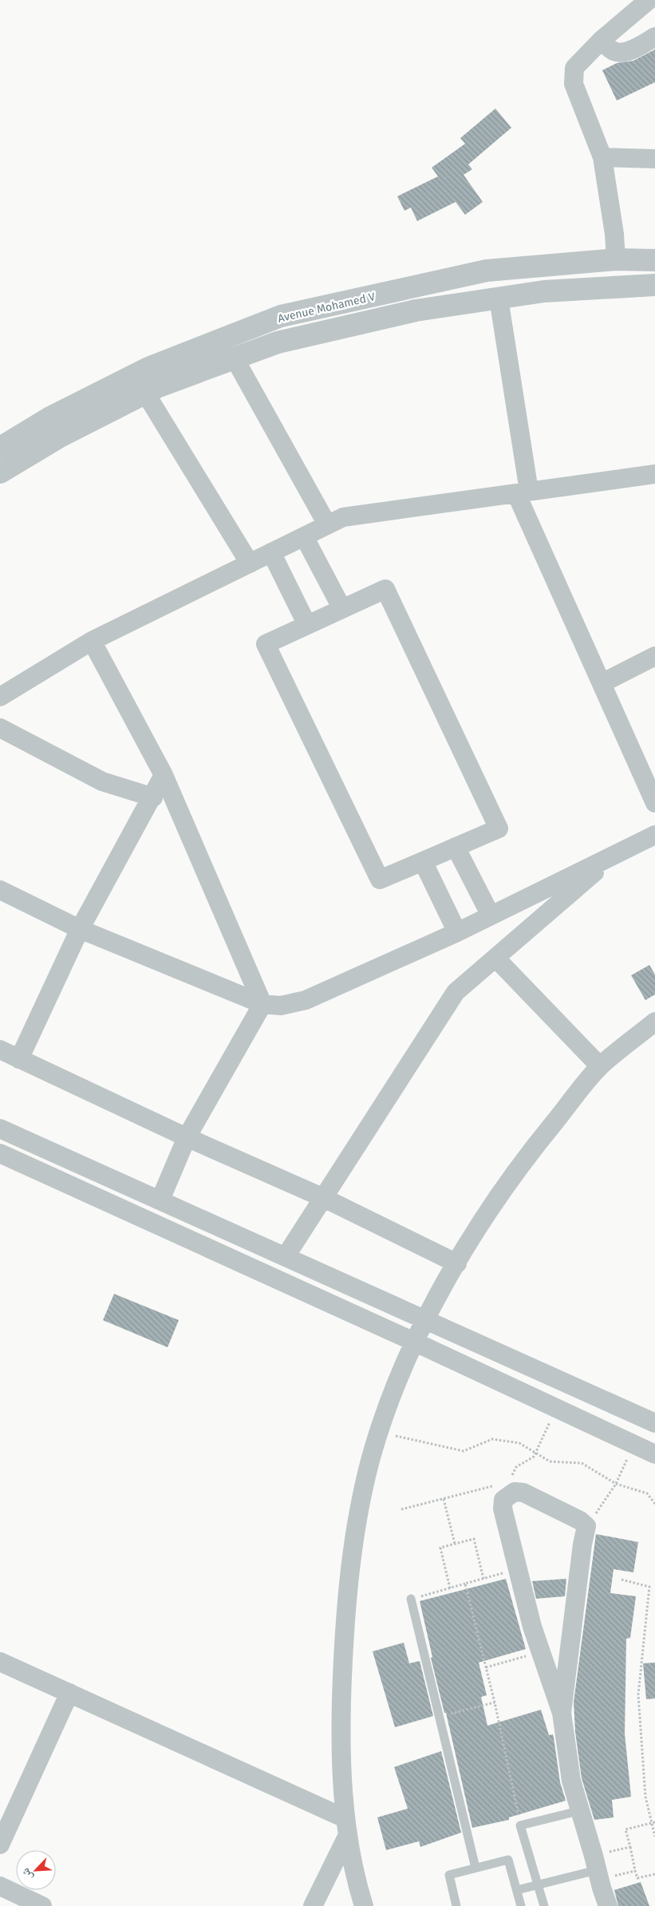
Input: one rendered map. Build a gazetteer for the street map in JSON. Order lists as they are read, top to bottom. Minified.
{"streets":{"street":["Avenue Mohamed V"]},"north":"bottom left"}
